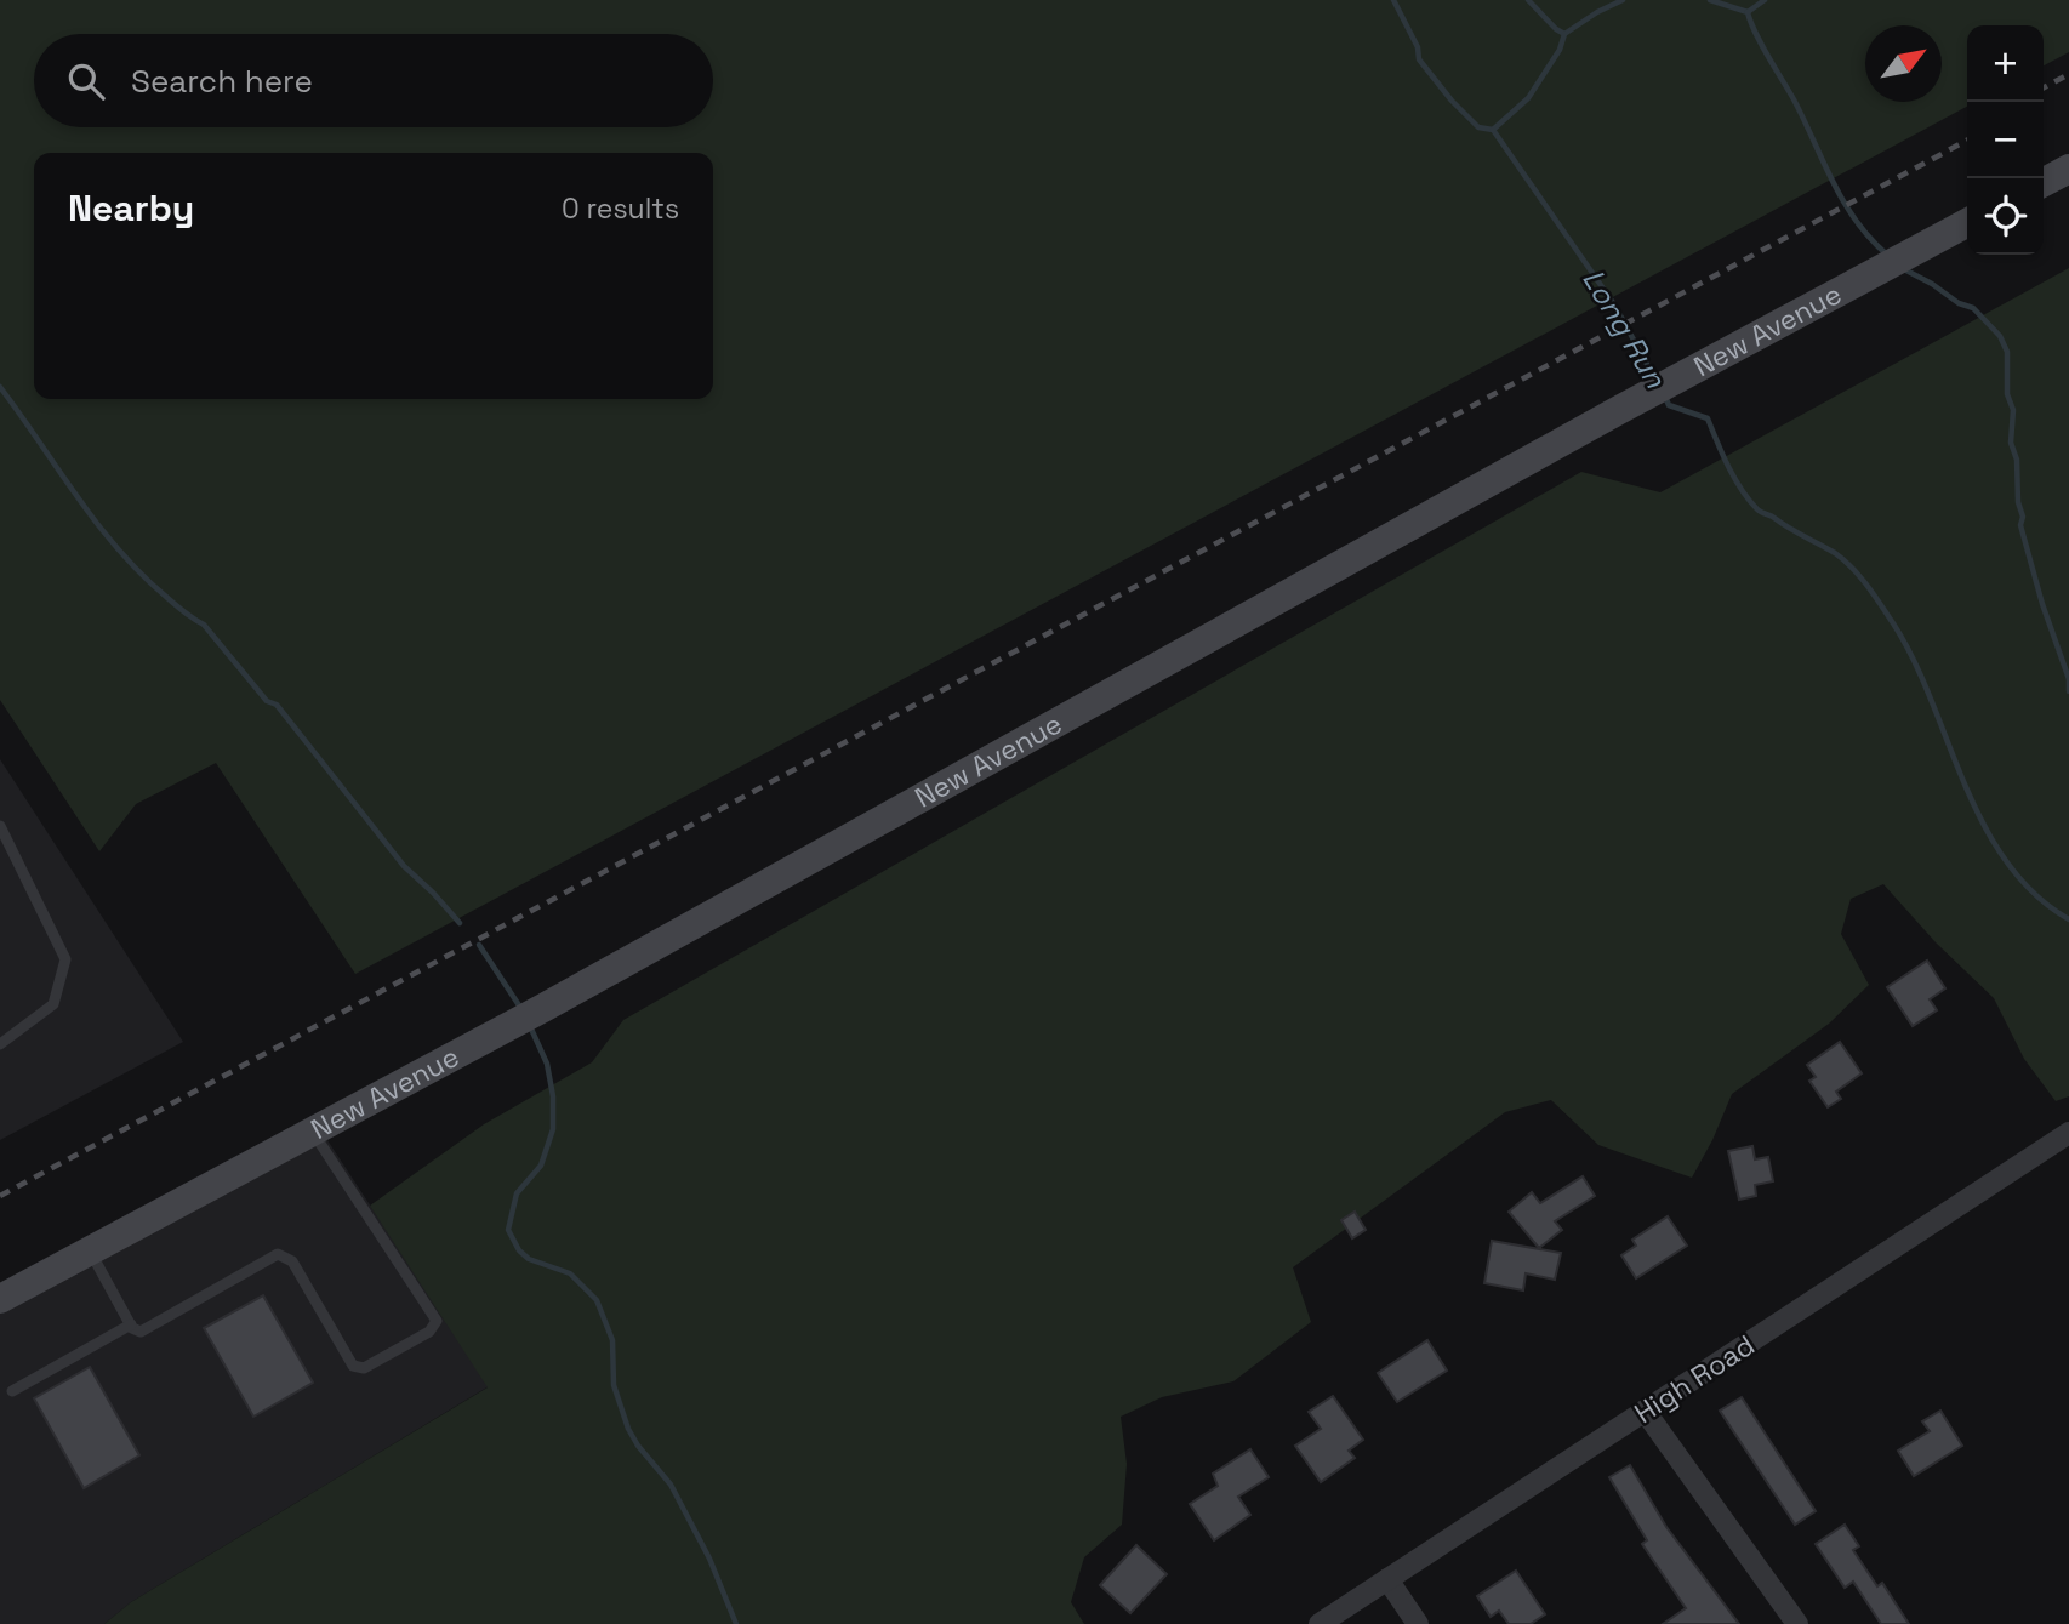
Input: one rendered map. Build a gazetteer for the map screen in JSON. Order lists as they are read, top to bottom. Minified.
{"streets":{"main road":["New Avenue"],"street":["High Road"]},"water":["Long Run"],"north":"top right","page":{"map_buttons":["+","−"],"search":"Search here","heading":["Nearby","0 results"]}}
